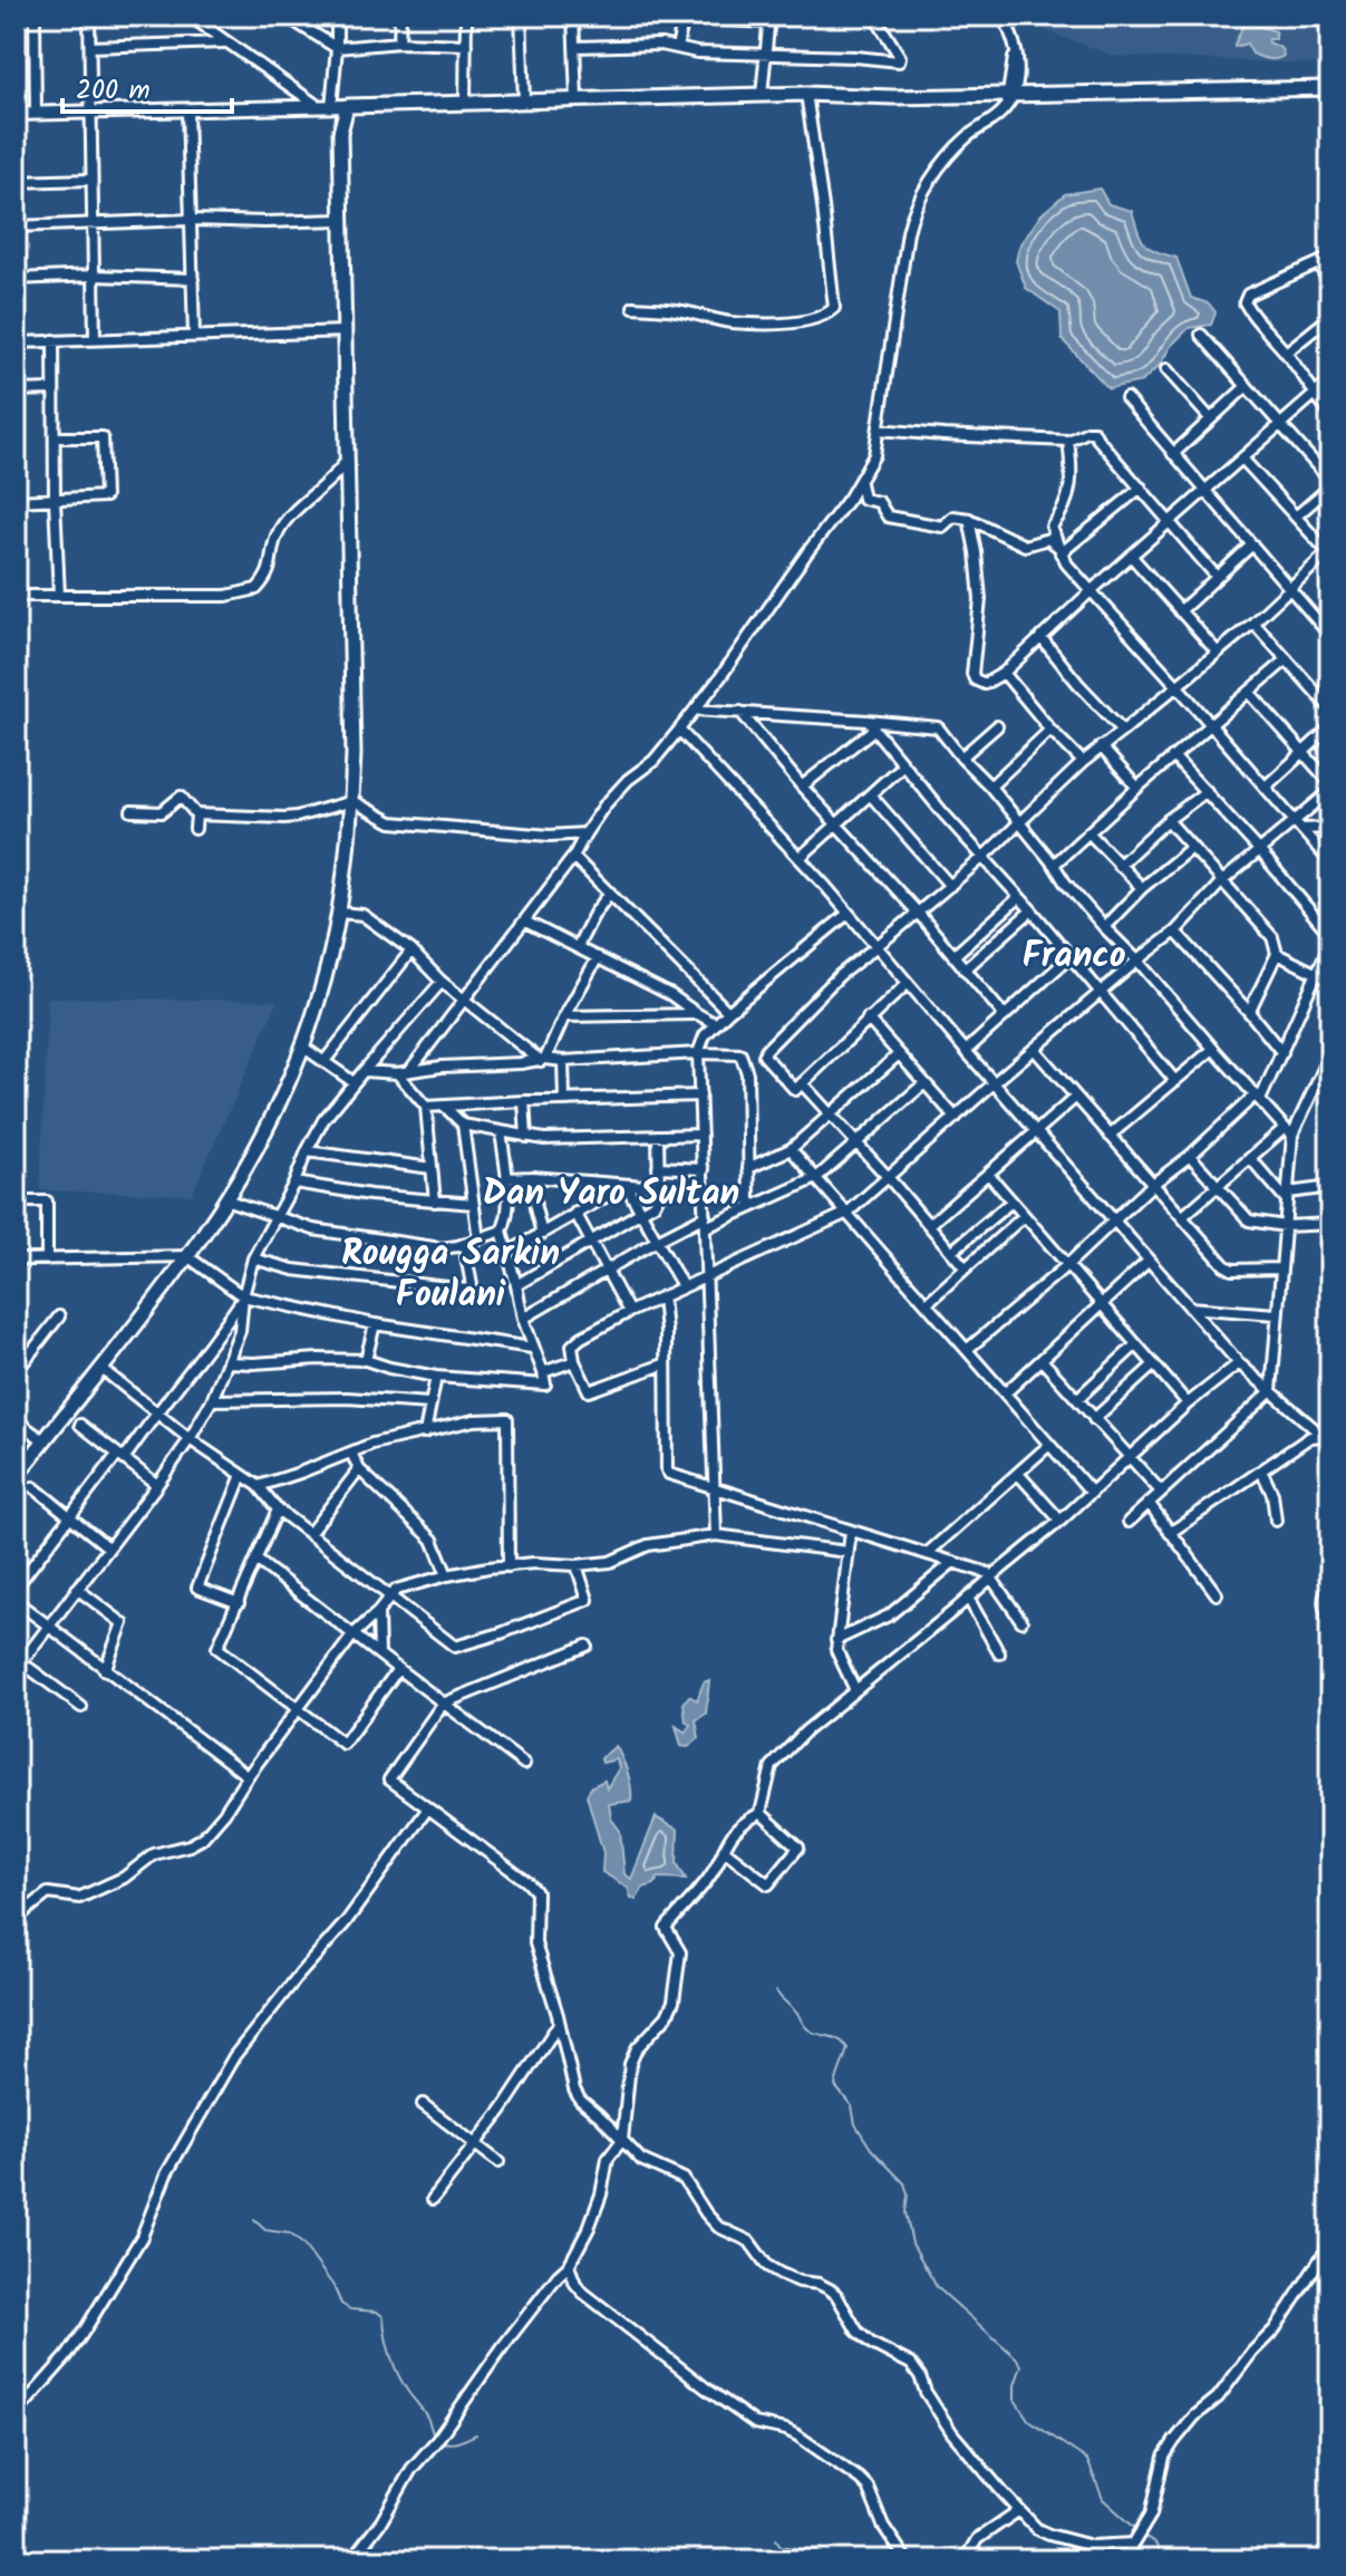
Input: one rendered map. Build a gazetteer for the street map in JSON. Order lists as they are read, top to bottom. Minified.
{"districts":["Franco","Dan Yaro Sultan","Rougga Sarkin Foulani"],"scale_bar":"200 m"}
